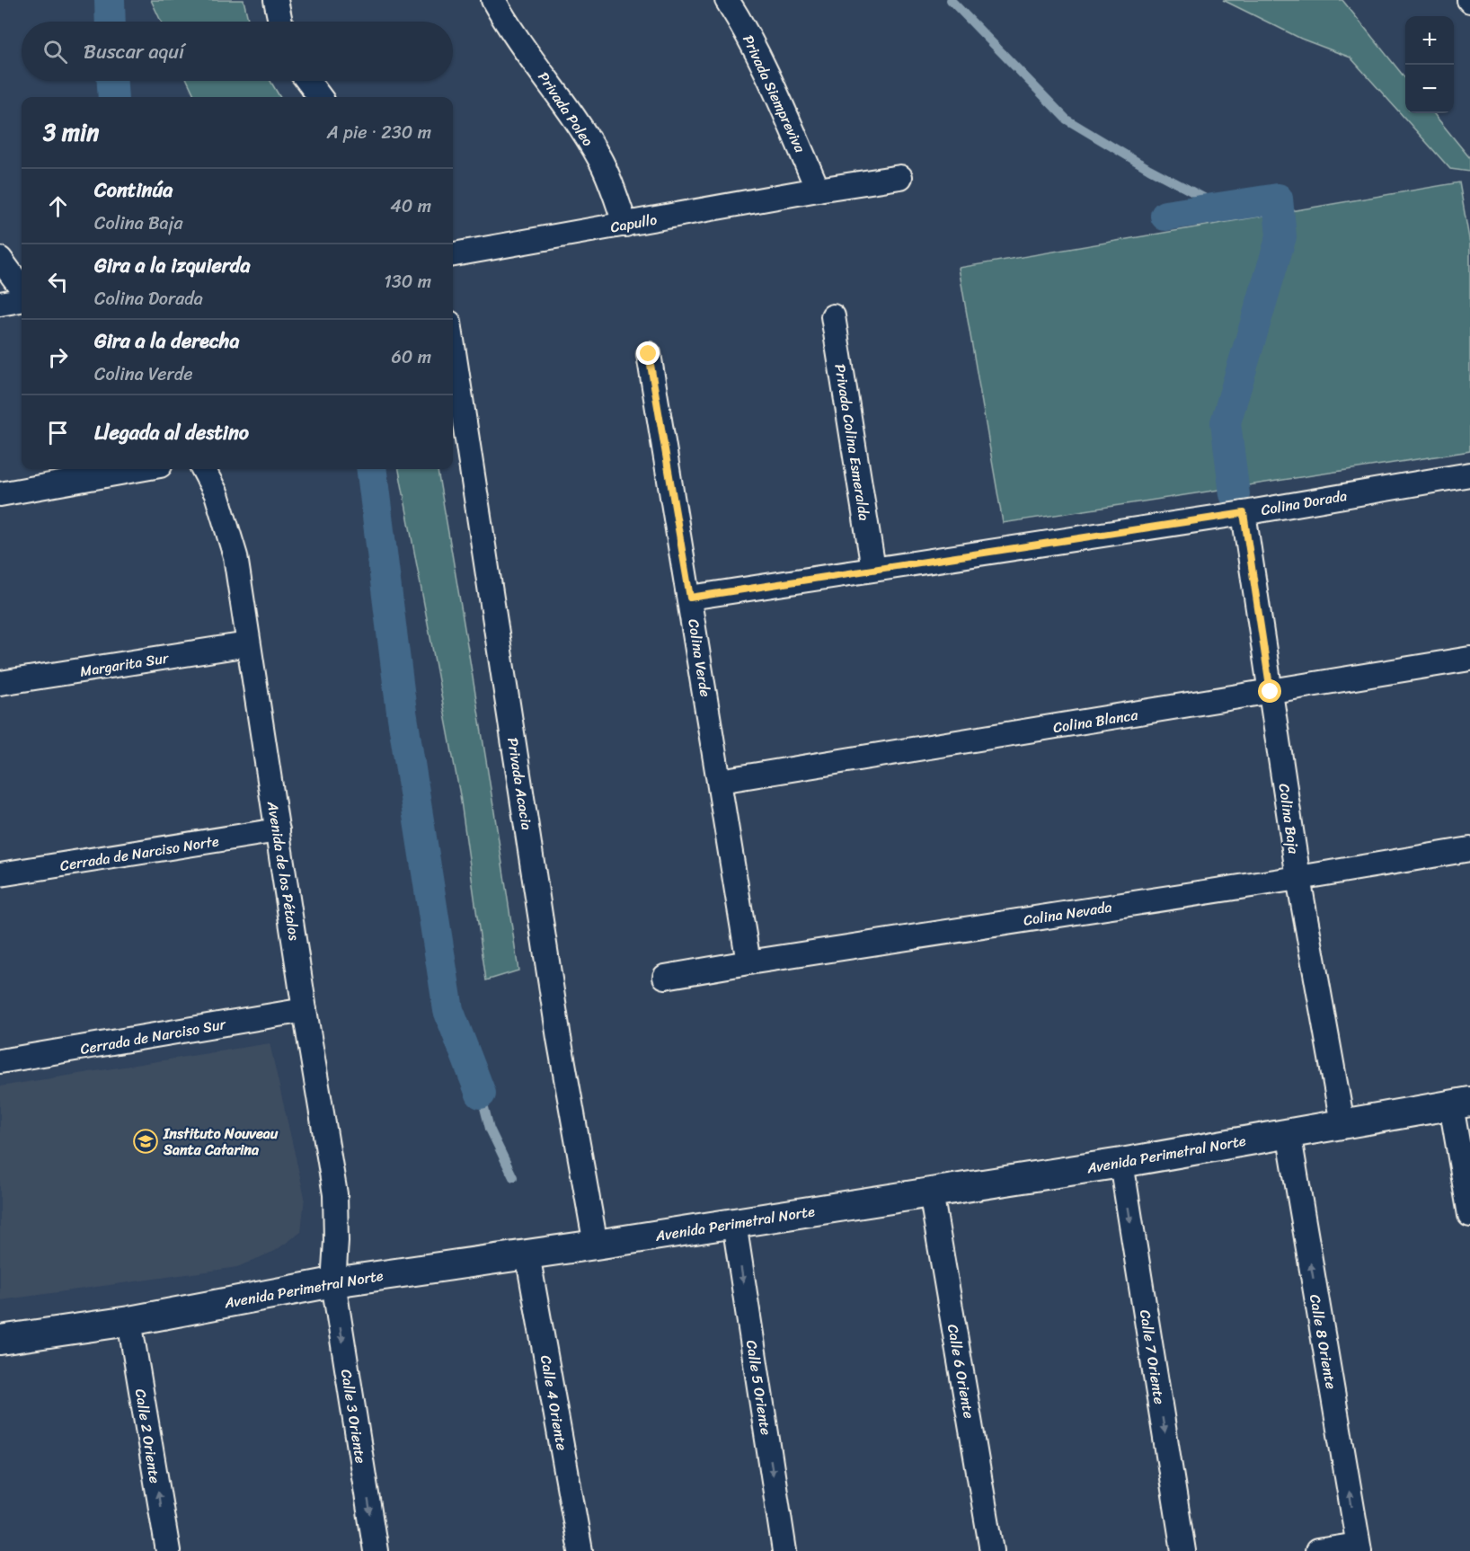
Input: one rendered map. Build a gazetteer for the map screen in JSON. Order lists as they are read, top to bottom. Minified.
{"streets":{"street":["Privada Siempreviva","Privada Poleo","Capullo","Privada Colina Esmeralda","Colina Dorada","Colina Verde","Margarita Sur","Colina Blanca","Privada Acacia","Colina Baja","Cerrada de Narciso Norte","Avenida de los Pétalos","Colina Nevada","Cerrada de Narciso Sur","Avenida Perimetral Norte","Calle 8 Oriente","Calle 7 Oriente","Calle 6 Oriente","Calle 5 Oriente","Calle 4 Oriente","Calle 3 Oriente","Calle 2 Oriente"]},"crossings":[["Privada Siempreviva","Capullo"],["Privada Poleo","Capullo"],["Privada Colina Esmeralda","Colina Dorada"],["Colina Dorada","Colina Verde"],["Colina Dorada","Colina Baja"],["Colina Verde","Colina Blanca"],["Colina Verde","Colina Nevada"],["Margarita Sur","Avenida de los Pétalos"],["Colina Blanca","Colina Baja"],["Privada Acacia","Avenida Perimetral Norte"],["Colina Baja","Colina Nevada"],["Colina Baja","Avenida Perimetral Norte"],["Cerrada de Narciso Norte","Avenida de los Pétalos"],["Avenida de los Pétalos","Cerrada de Narciso Sur"],["Avenida de los Pétalos","Avenida Perimetral Norte"],["Avenida de los Pétalos","Calle 3 Oriente"],["Avenida Perimetral Norte","Calle 8 Oriente"],["Avenida Perimetral Norte","Calle 7 Oriente"],["Avenida Perimetral Norte","Calle 6 Oriente"],["Avenida Perimetral Norte","Calle 5 Oriente"],["Avenida Perimetral Norte","Calle 4 Oriente"],["Avenida Perimetral Norte","Calle 3 Oriente"],["Avenida Perimetral Norte","Calle 2 Oriente"]],"one_way":["Calle 8 Oriente","Calle 7 Oriente","Calle 5 Oriente","Calle 3 Oriente","Calle 2 Oriente"],"places":{"school or university":["Instituto Nouveau Santa Catarina"]},"page":{"map_buttons":["+","−"],"search":"Buscar aquí","heading":["3 min","A pie · 230 m"],"list":[["Continúa","Colina Baja","40 m"],["Gira a la izquierda","Colina Dorada","130 m"],["Gira a la derecha","Colina Verde","60 m"],"Llegada al destino"]}}
